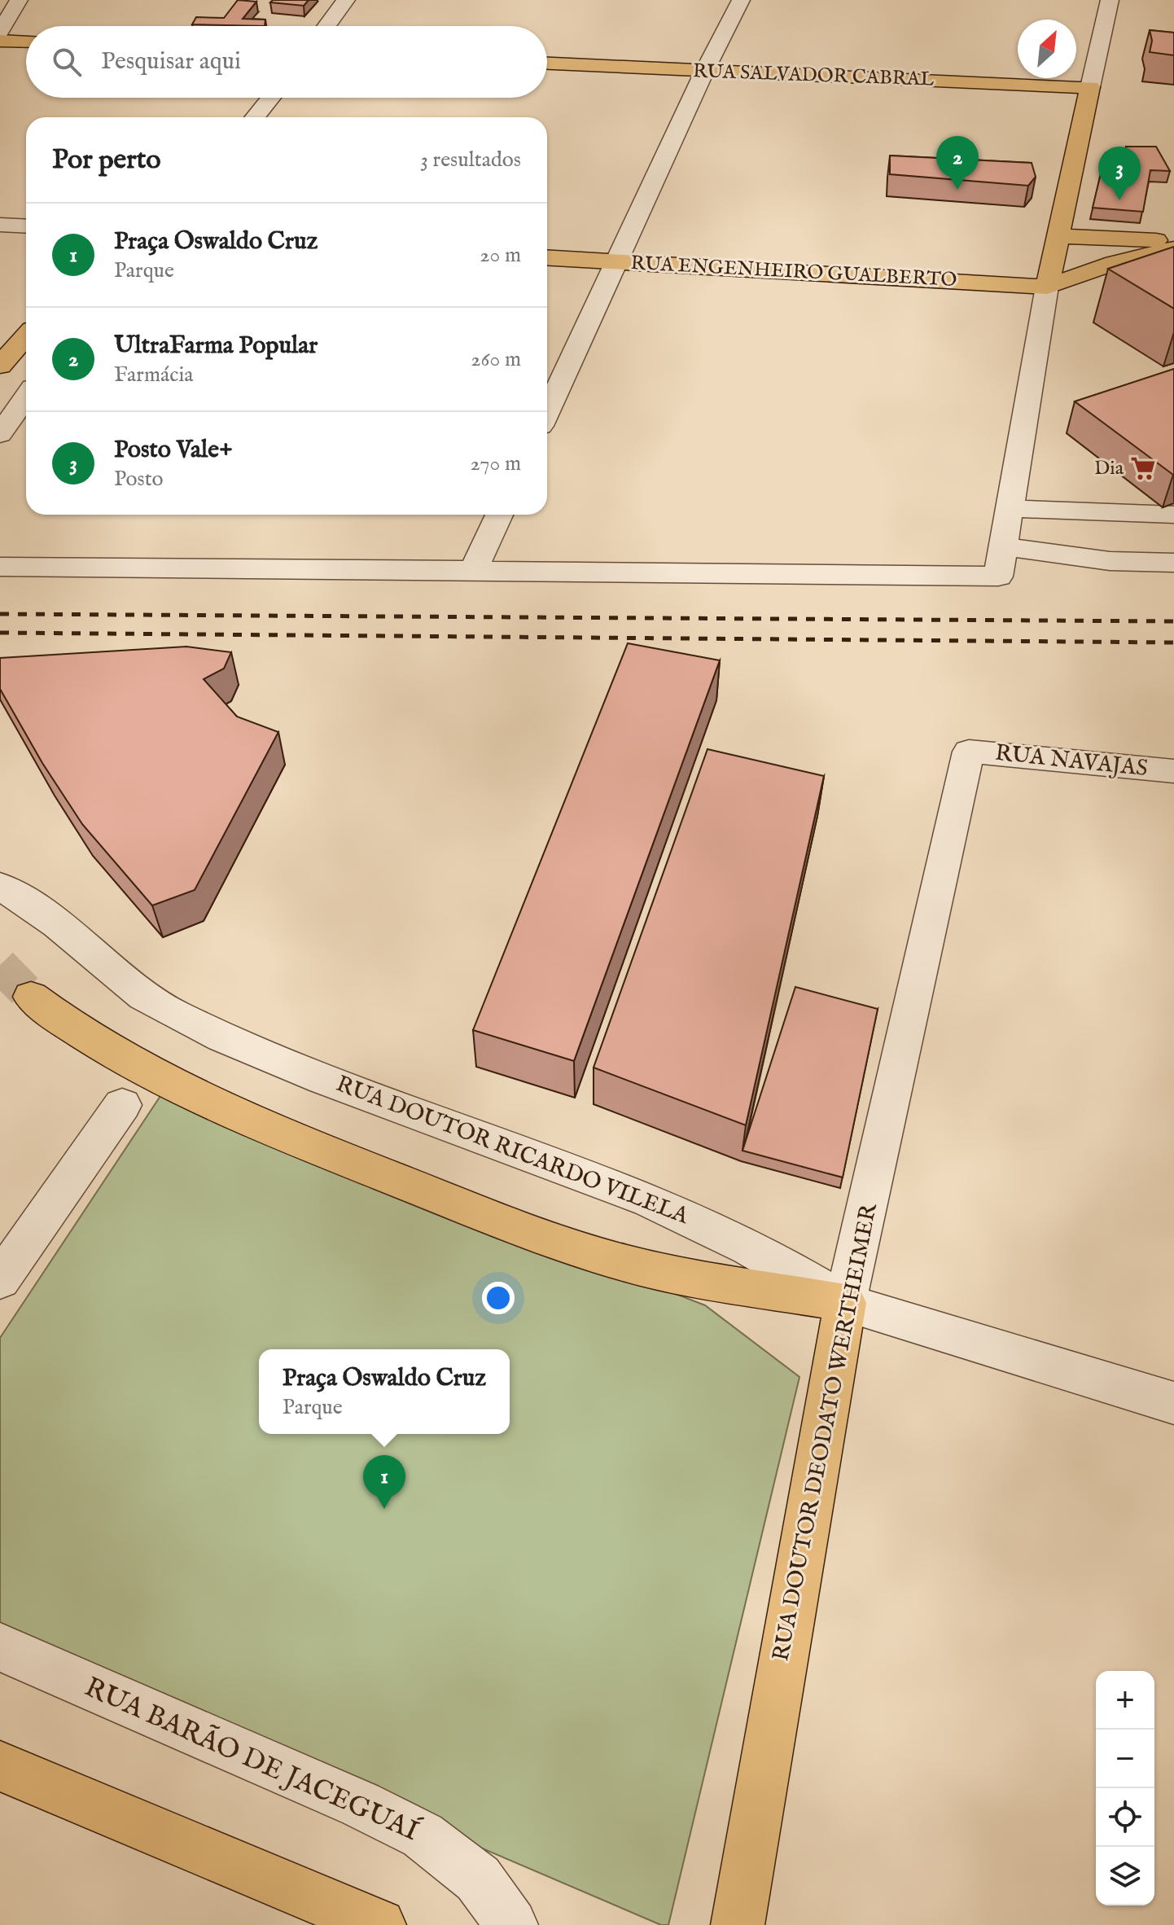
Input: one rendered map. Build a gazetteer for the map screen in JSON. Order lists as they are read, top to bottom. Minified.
{"streets":{"main road":["RUA SALVADOR CABRAL","RUA ENGENHEIRO GUALBERTO","RUA DOUTOR DEODATO WERTHEIMER"],"street":["RUA NAVAJAS","RUA DOUTOR RICARDO VILELA","RUA BARÃO DE JACEGUAÍ"]},"crossings":[["RUA NAVAJAS","RUA DOUTOR DEODATO WERTHEIMER"],["RUA DOUTOR RICARDO VILELA","RUA DOUTOR DEODATO WERTHEIMER"]],"places":{"supermarket":["Dia"]},"north":"top right","page":{"search":"Pesquisar aqui","heading":["Por perto","3 resultados"],"pins":["2","3","1"],"list":[{"mark":"1","name":"Praça Oswaldo Cruz","note":"Parque","value":"20 m"},{"mark":"2","name":"UltraFarma Popular","note":"Farmácia","value":"260 m"},{"mark":"3","name":"Posto Vale+","note":"Posto","value":"270 m"}],"popup":["Praça Oswaldo Cruz","Parque"],"map_buttons":["+","−"]}}
